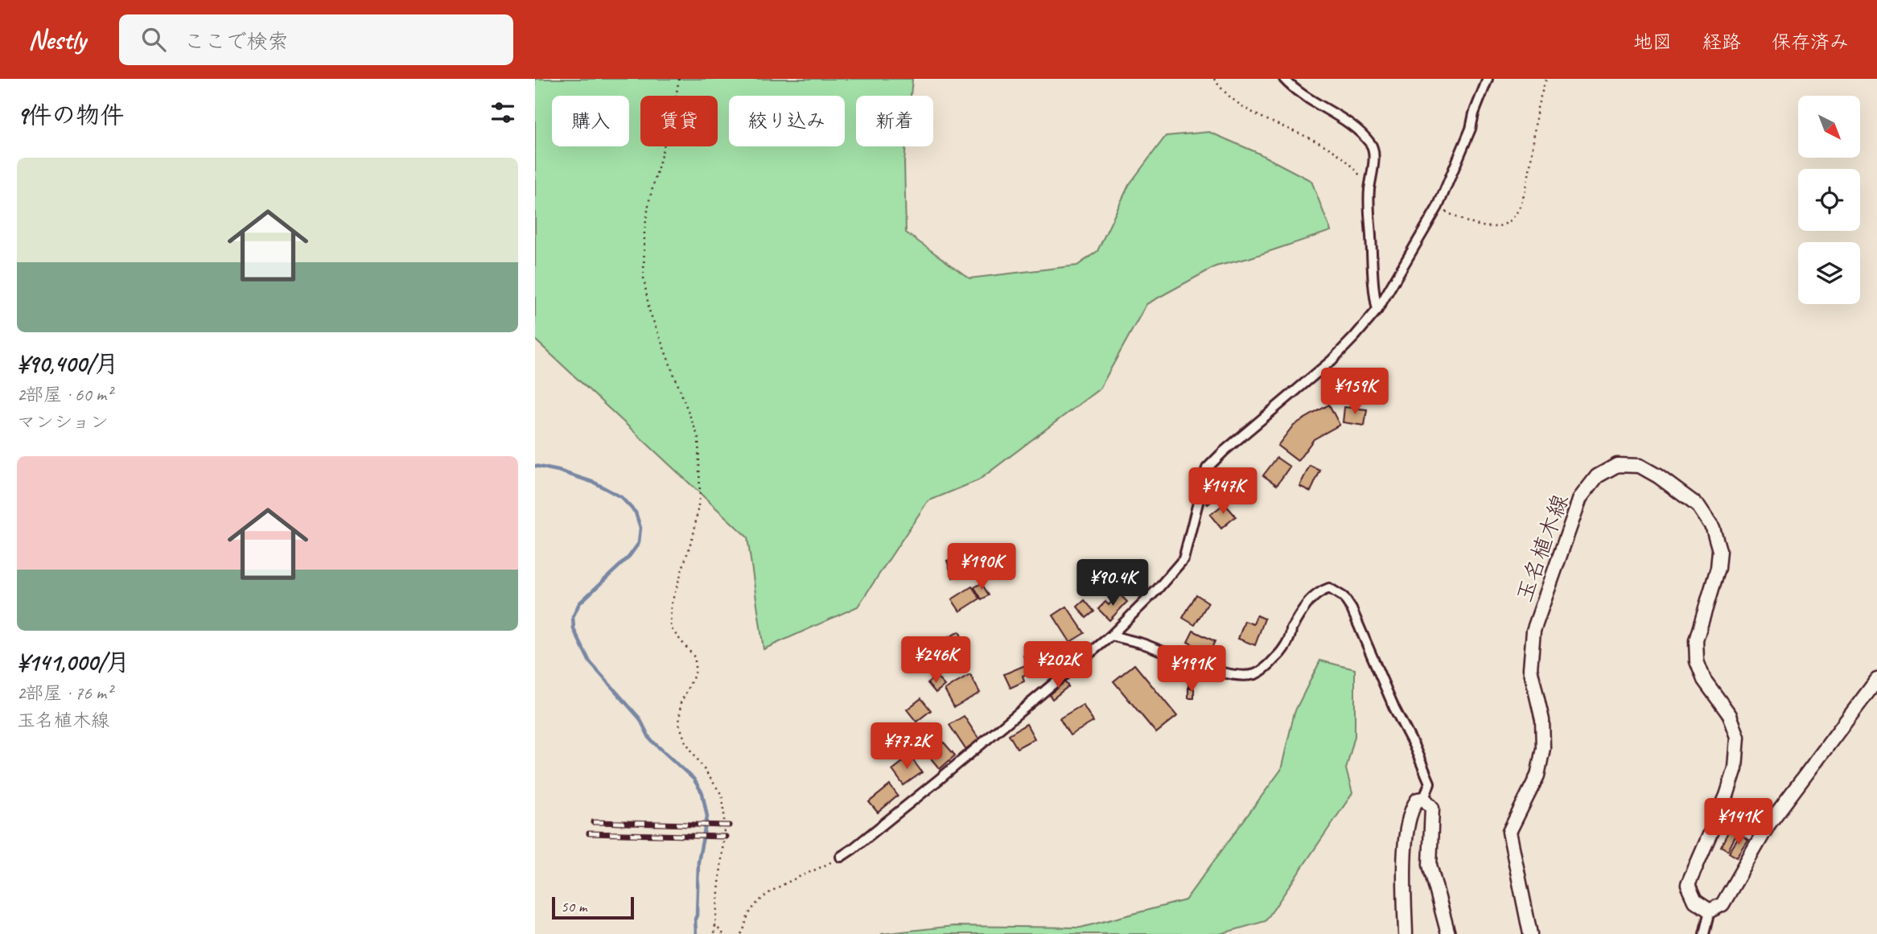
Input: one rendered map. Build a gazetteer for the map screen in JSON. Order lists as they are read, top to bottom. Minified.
{"streets":{"main road":["玉名植木線"]},"scale_bar":"50 m","north":"bottom right","page":{"header":"Nestly","search":"ここで検索","nav":["地図","経路","保存済み"],"heading":"9件の物件","chip":["購入","賃貸","絞り込み","新着"],"list":[{"name":"¥90,400/月","note":"2部屋 · 60 m² · マンション"},{"name":"¥141,000/月","note":"2部屋 · 76 m² · 玉名植木線"}],"price":["¥159K","¥147K","¥190K","¥90.4K","¥246K","¥202K","¥191K","¥77.2K","¥141K"],"scale":"50 m"}}
